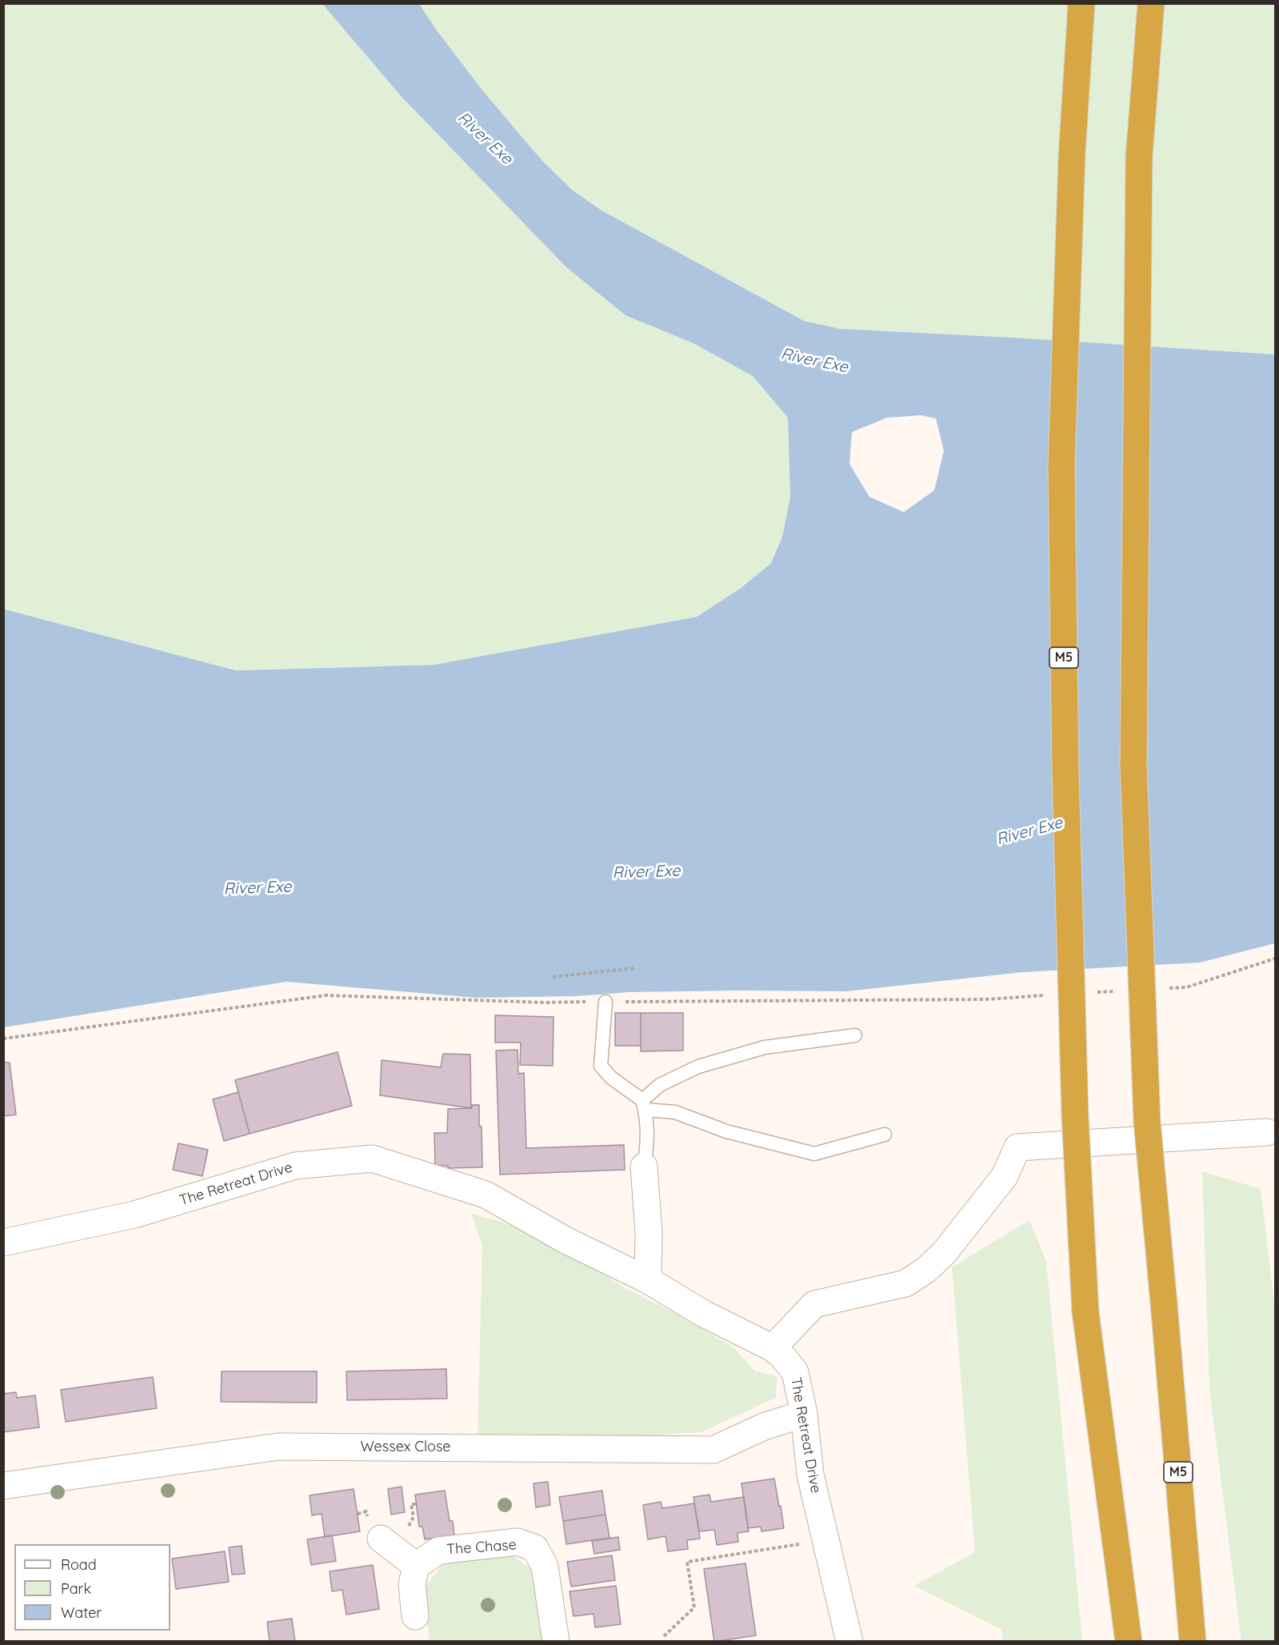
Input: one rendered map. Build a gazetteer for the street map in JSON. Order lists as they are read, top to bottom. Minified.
{"streets":{"highway":["M5"],"street":["The Retreat Drive","Wessex Close","The Chase"]},"crossings":[["The Retreat Drive","Wessex Close"]],"water":["River Exe"],"legend":["Road","Park","Water"]}
